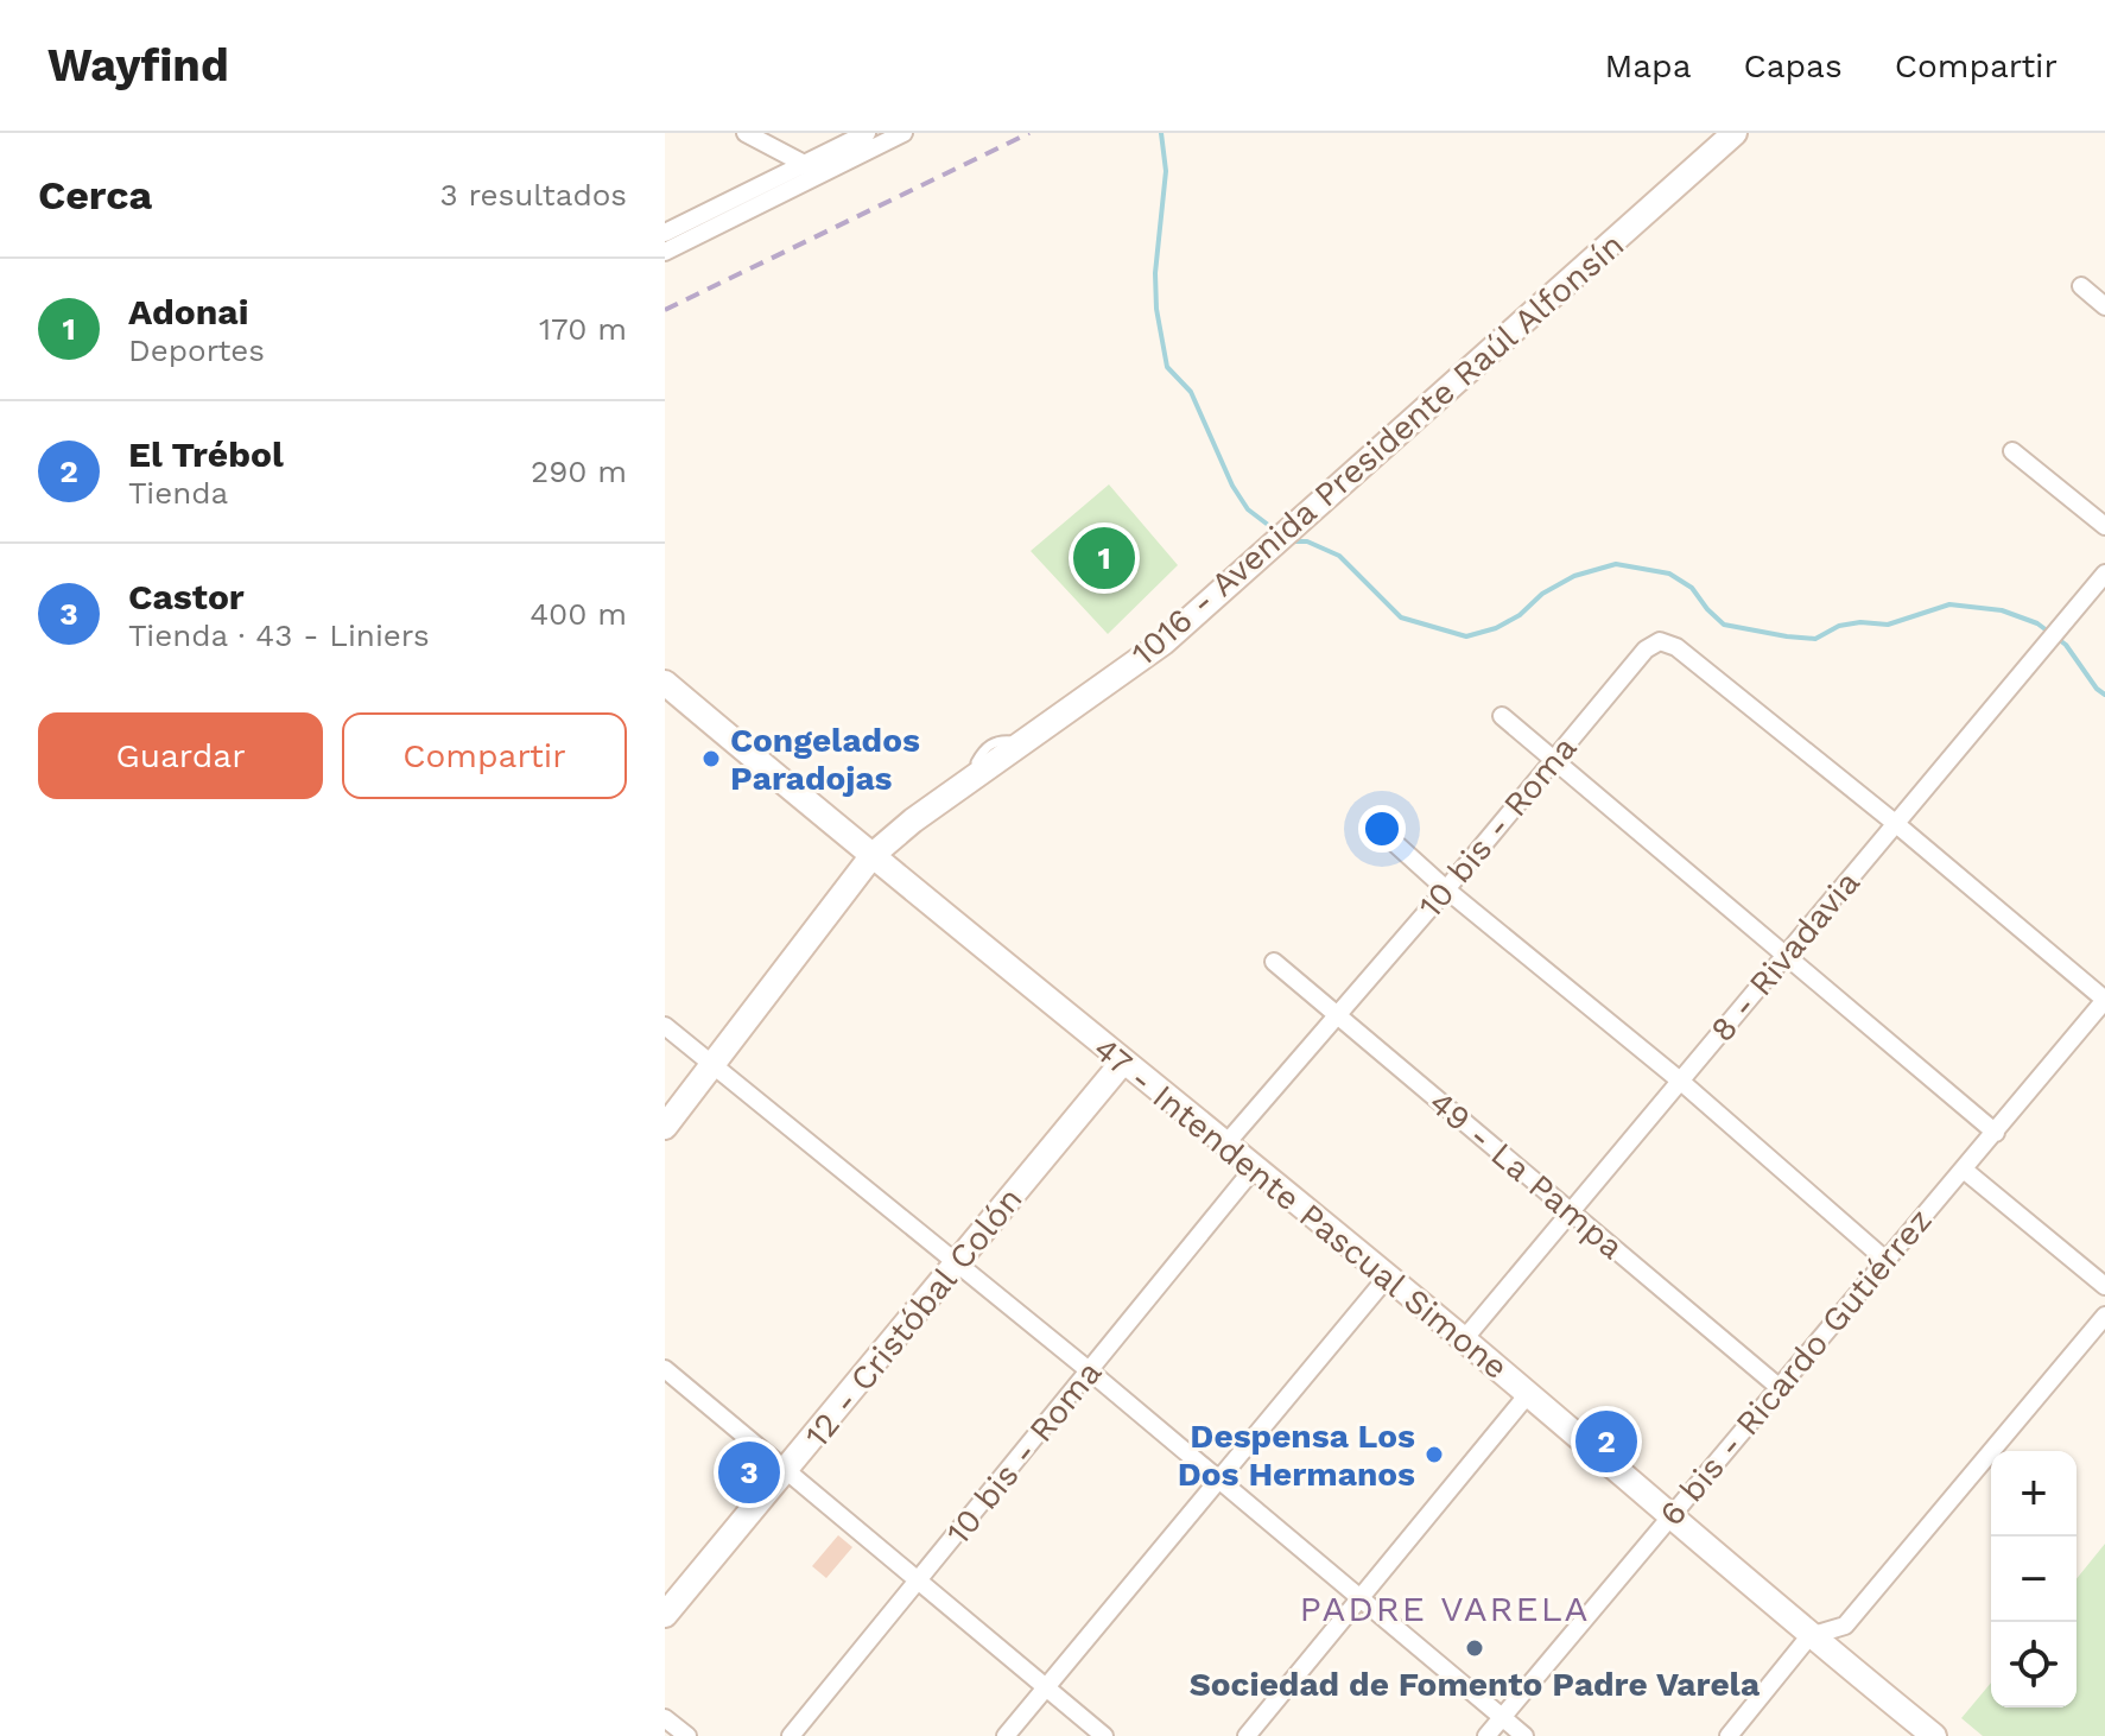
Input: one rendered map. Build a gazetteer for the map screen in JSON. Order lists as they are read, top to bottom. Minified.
{"streets":{"street":["1016 - Avenida Presidente Raúl Alfonsín","10 bis - Roma","8 - Rivadavia","49 - La Pampa","47 - Intendente Pascual Simone","12 - Cristóbal Colón","6 bis - Ricardo Gutiérrez"]},"crossings":[["1016 - Avenida Presidente Raúl Alfonsín","47 - Intendente Pascual Simone"],["10 bis - Roma","8 - Rivadavia"],["10 bis - Roma","49 - La Pampa"],["10 bis - Roma","47 - Intendente Pascual Simone"],["8 - Rivadavia","49 - La Pampa"],["8 - Rivadavia","47 - Intendente Pascual Simone"],["49 - La Pampa","6 bis - Ricardo Gutiérrez"],["47 - Intendente Pascual Simone","12 - Cristóbal Colón"],["47 - Intendente Pascual Simone","6 bis - Ricardo Gutiérrez"]],"districts":["PADRE VARELA"],"places":["Congelados Paradojas","Despensa Los Dos Hermanos","Sociedad de Fomento Padre Varela"],"page":{"header":"Wayfind","nav":["Mapa","Capas","Compartir"],"heading":["Cerca","3 resultados"],"list":[{"mark":"1","name":"Adonai","note":"Deportes","value":"170 m"},{"mark":"2","name":"El Trébol","note":"Tienda","value":"290 m"},{"mark":"3","name":"Castor","note":"Tienda · 43 - Liniers","value":"400 m"}],"pins":["1","2","3"],"buttons":["Guardar","Compartir"],"map_buttons":["+","−"]}}
